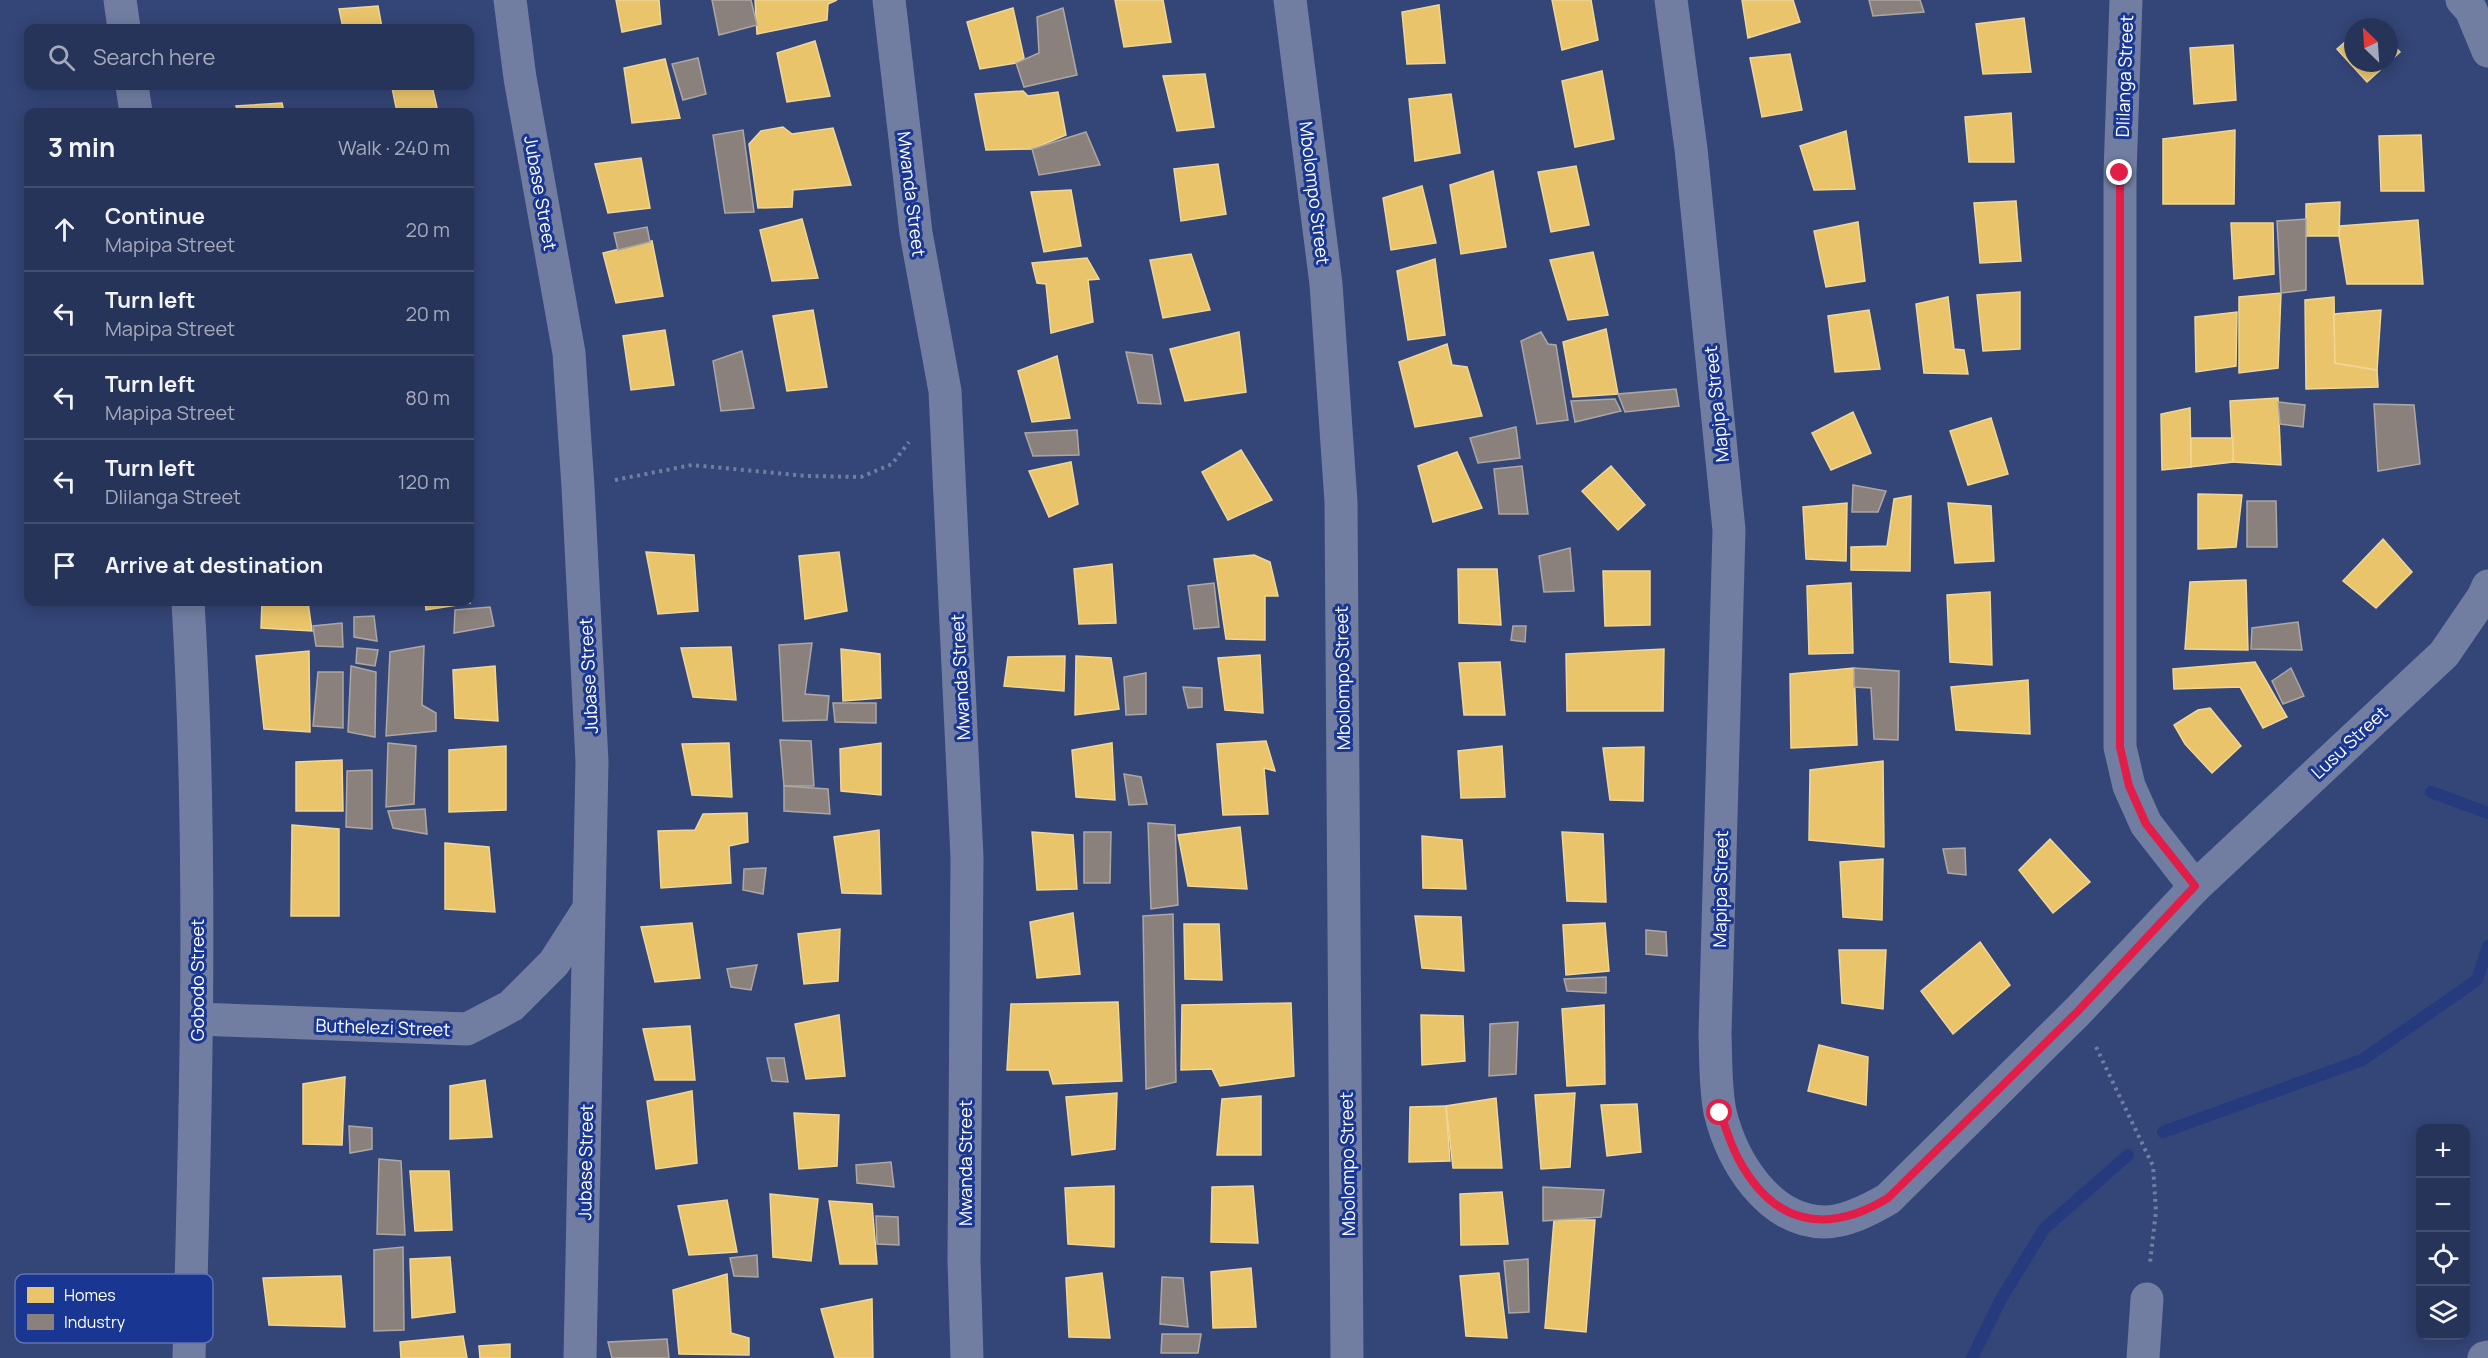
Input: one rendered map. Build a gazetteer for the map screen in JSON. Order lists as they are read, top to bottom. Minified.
{"streets":{"street":["Dlilanga Street","Jubase Street","Mbolompo Street","Mwanda Street","Mapipa Street","Lusu Street","Gobodo Street","Buthelezi Street"]},"crossings":[["Dlilanga Street","Mapipa Street"],["Dlilanga Street","Lusu Street"],["Jubase Street","Buthelezi Street"],["Mapipa Street","Lusu Street"],["Gobodo Street","Buthelezi Street"]],"legend":["Homes","Industry"],"north":"top left","page":{"search":"Search here","heading":["3 min","Walk · 240 m"],"list":[["Continue","Mapipa Street","20 m"],["Turn left","Mapipa Street","20 m"],["Turn left","Mapipa Street","80 m"],["Turn left","Dlilanga Street","120 m"],"Arrive at destination"],"map_buttons":["+","−"]}}
